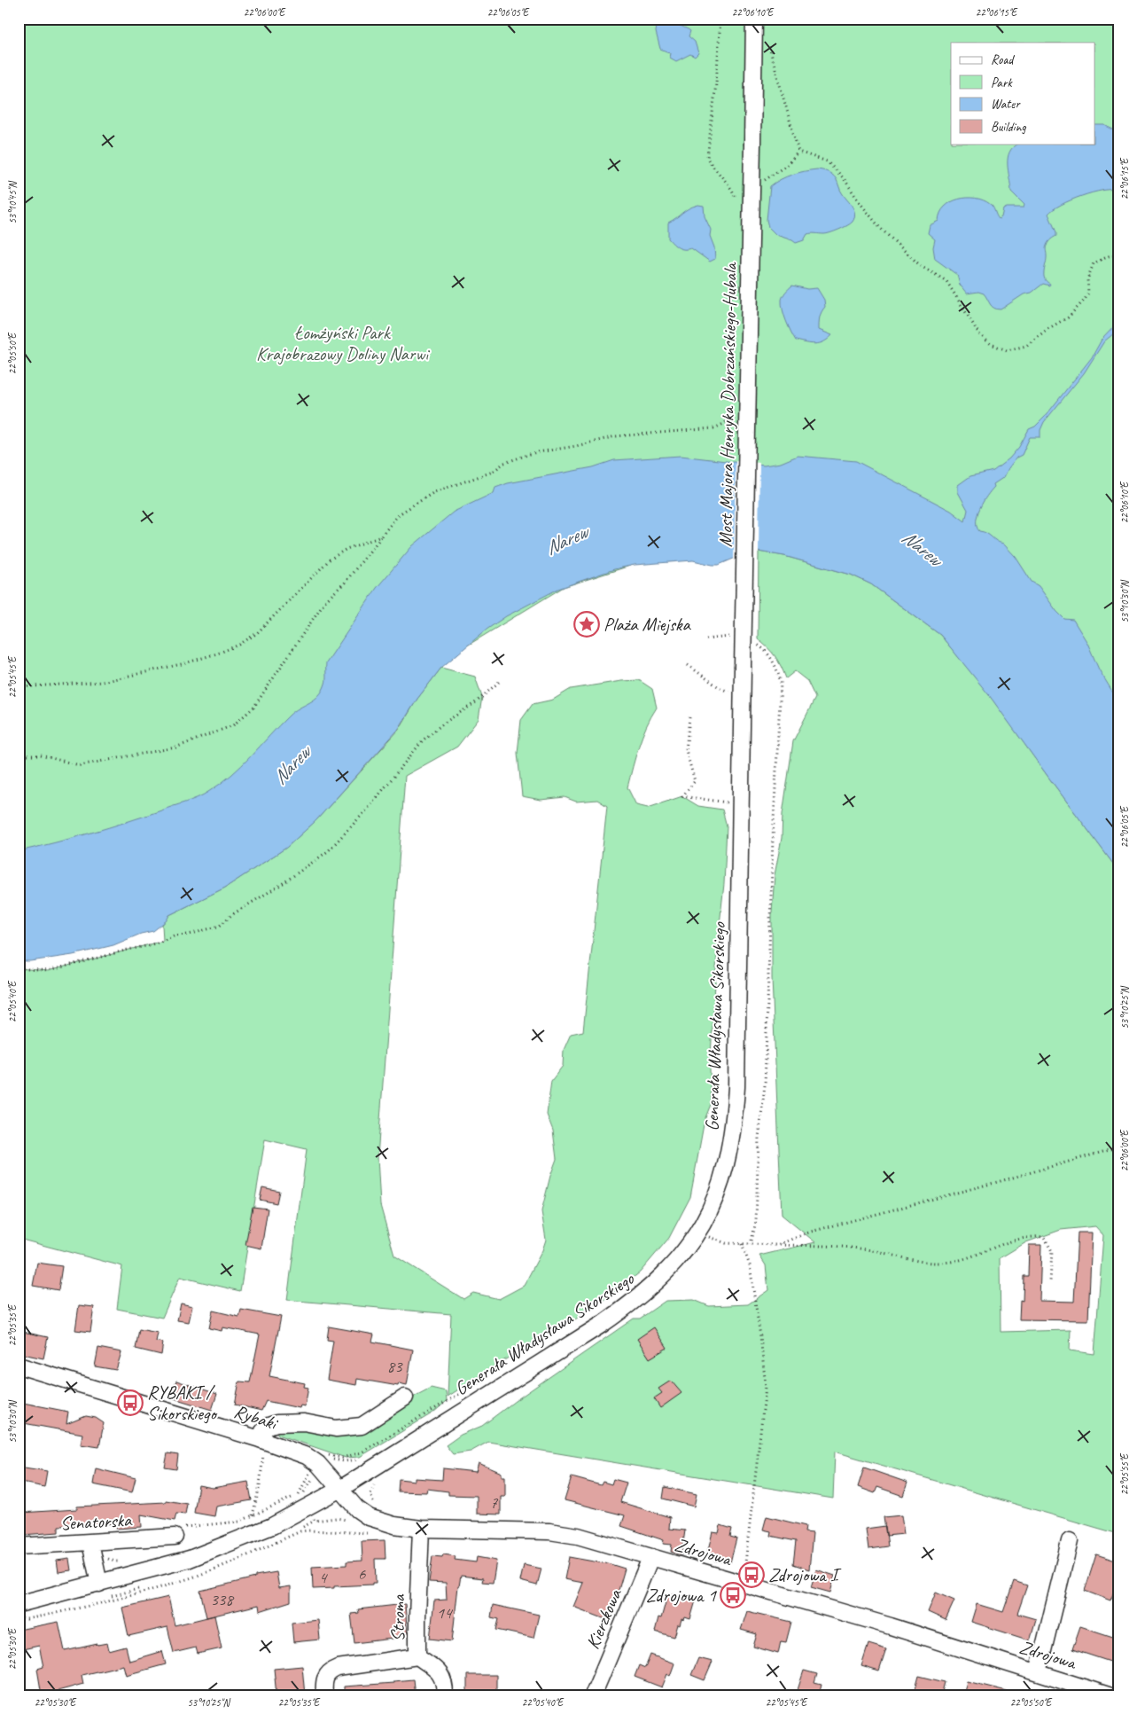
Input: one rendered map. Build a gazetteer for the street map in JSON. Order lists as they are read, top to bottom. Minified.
{"streets":{"street":["Most Majora Henryka Dobrzańskiego-Hubala","Generała Władysława Sikorskiego","Rybaki","Senatorska","Zdrojowa","Stroma","Kierzkowa"]},"crossings":[["Most Majora Henryka Dobrzańskiego-Hubala","Generała Władysława Sikorskiego"],["Generała Władysława Sikorskiego","Rybaki"],["Generała Władysława Sikorskiego","Zdrojowa"],["Rybaki","Zdrojowa"],["Zdrojowa","Stroma"],["Zdrojowa","Kierzkowa"]],"water":["Narew"],"parks":["Łomżyński Park Krajobrazowy Doliny Narwi"],"places":{"place":["Plaża Miejska"],"bus stop":["RYBAKI / Sikorskiego","Zdrojowa I","Zdrojowa 1"]},"house_numbers":["83","7","6","4","338","14"],"legend":["Road","Park","Water","Building"],"coordinates":["22°06'00\"E","22°06'05\"E","22°06'10\"E","22°06'15\"E","53°10'45\"N","22°05'50\"E","53°10'30\"N","22°05'45\"E","22°05'40\"E","53°10'25\"N","22°05'35\"E","22°05'55\"E","22°05'30\"E"]}
